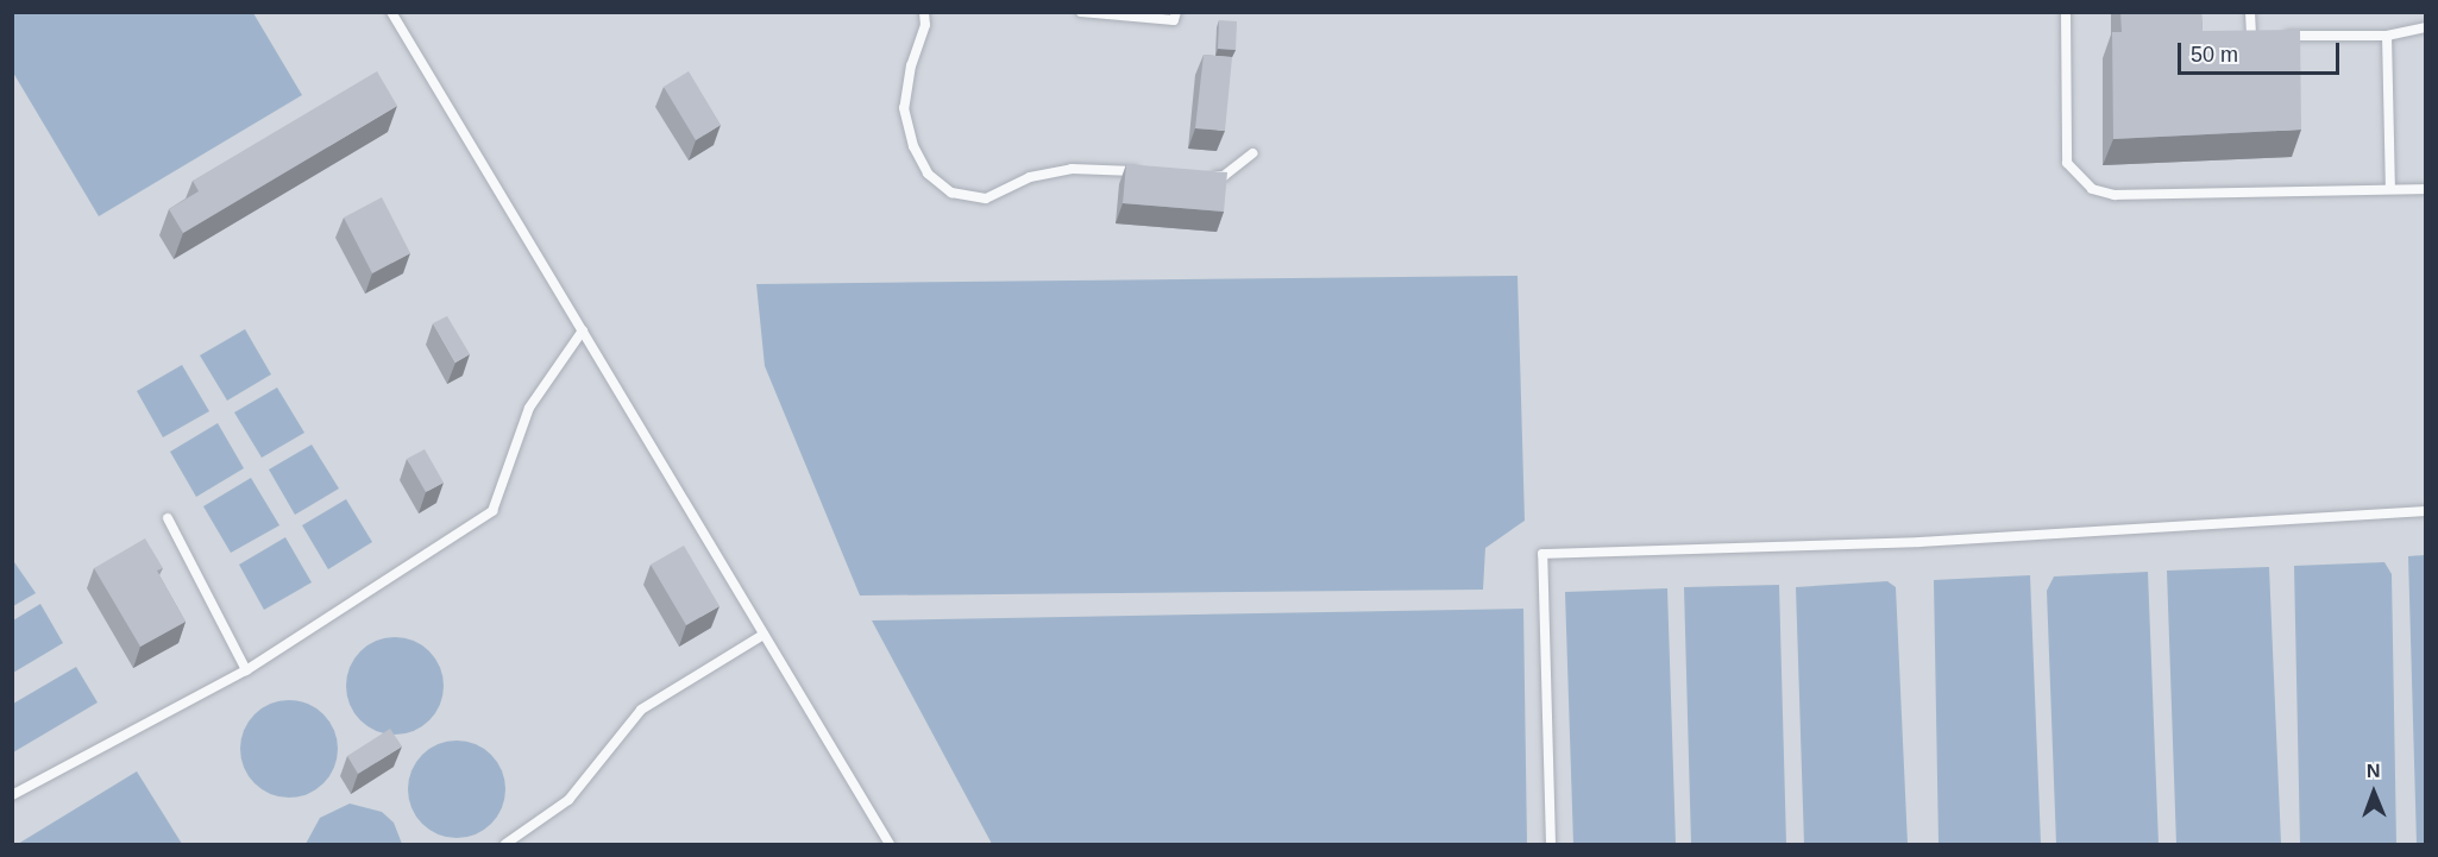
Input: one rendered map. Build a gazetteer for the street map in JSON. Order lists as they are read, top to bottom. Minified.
{"scale_bar":"50 m","north":"top"}
